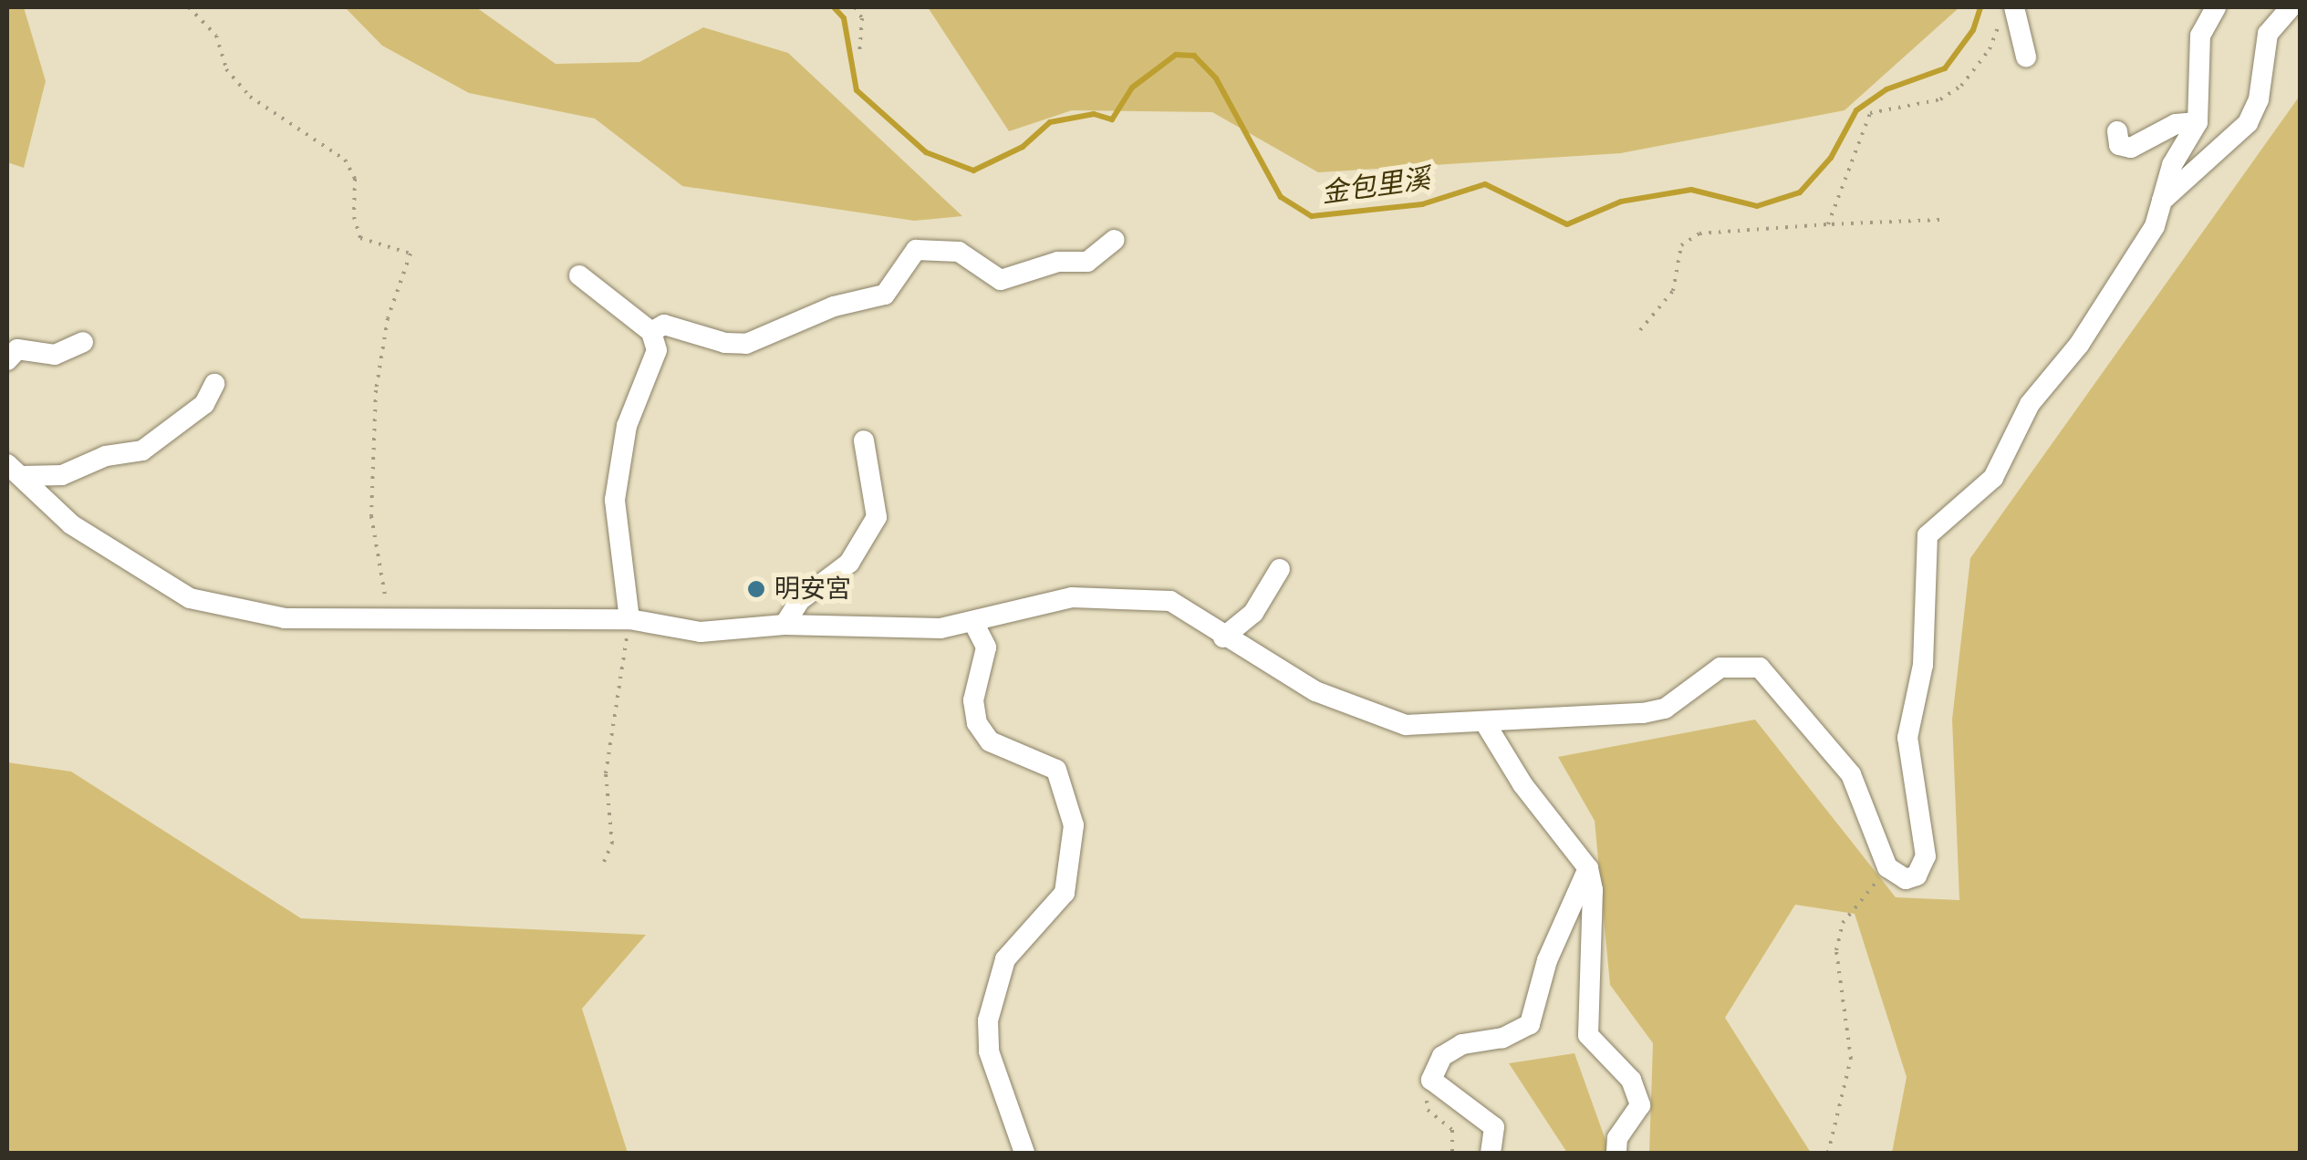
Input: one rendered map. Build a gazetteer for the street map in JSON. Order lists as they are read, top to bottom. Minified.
{"water":["金包里溪"],"places":["明安宮"]}
